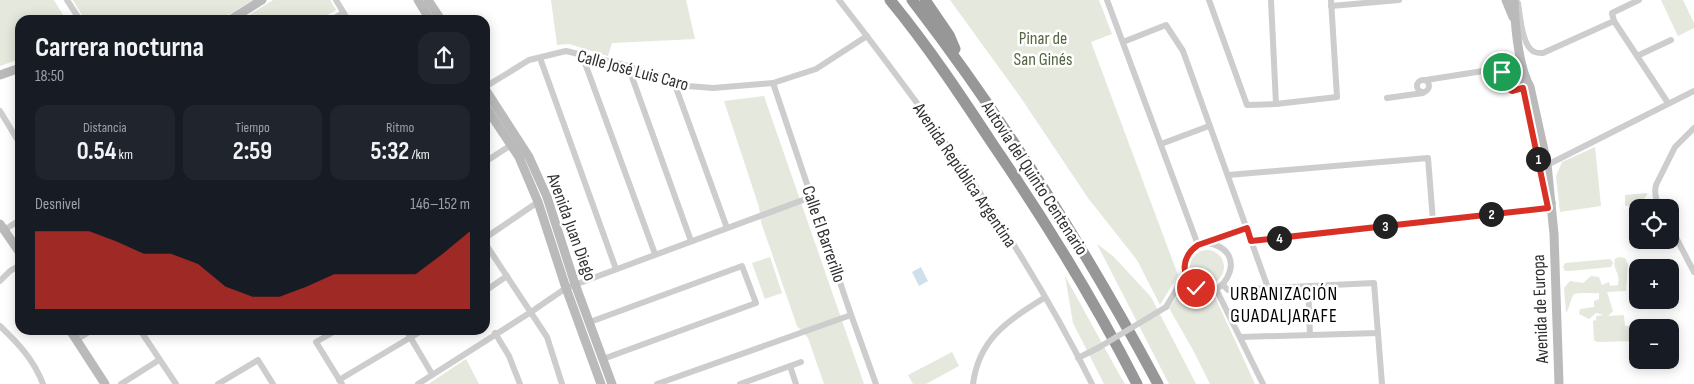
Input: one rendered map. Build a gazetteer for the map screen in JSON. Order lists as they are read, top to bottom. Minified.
{"streets":{"highway":["Autovía del Quinto Centenario"],"street":["Calle José Luis Caro","Avenida República Argentina","Avenida Juan Diego","Calle El Barrerillo","Avenida de Europa"]},"crossings":[["Calle José Luis Caro","Avenida República Argentina"],["Calle José Luis Caro","Calle El Barrerillo"]],"districts":["URBANIZACIÓN GUADALJARAFE"],"parks":["Pinar de San Ginés"],"page":{"heading":["Carrera nocturna","18:50"],"stats":[["Distancia","0.54 km"],["Tiempo","2:59"],["Ritmo","5:32 /km"]],"pins":["1","2","3","4"],"chart":["Desnivel","146–152 m"],"map_buttons":["+","−"]}}
